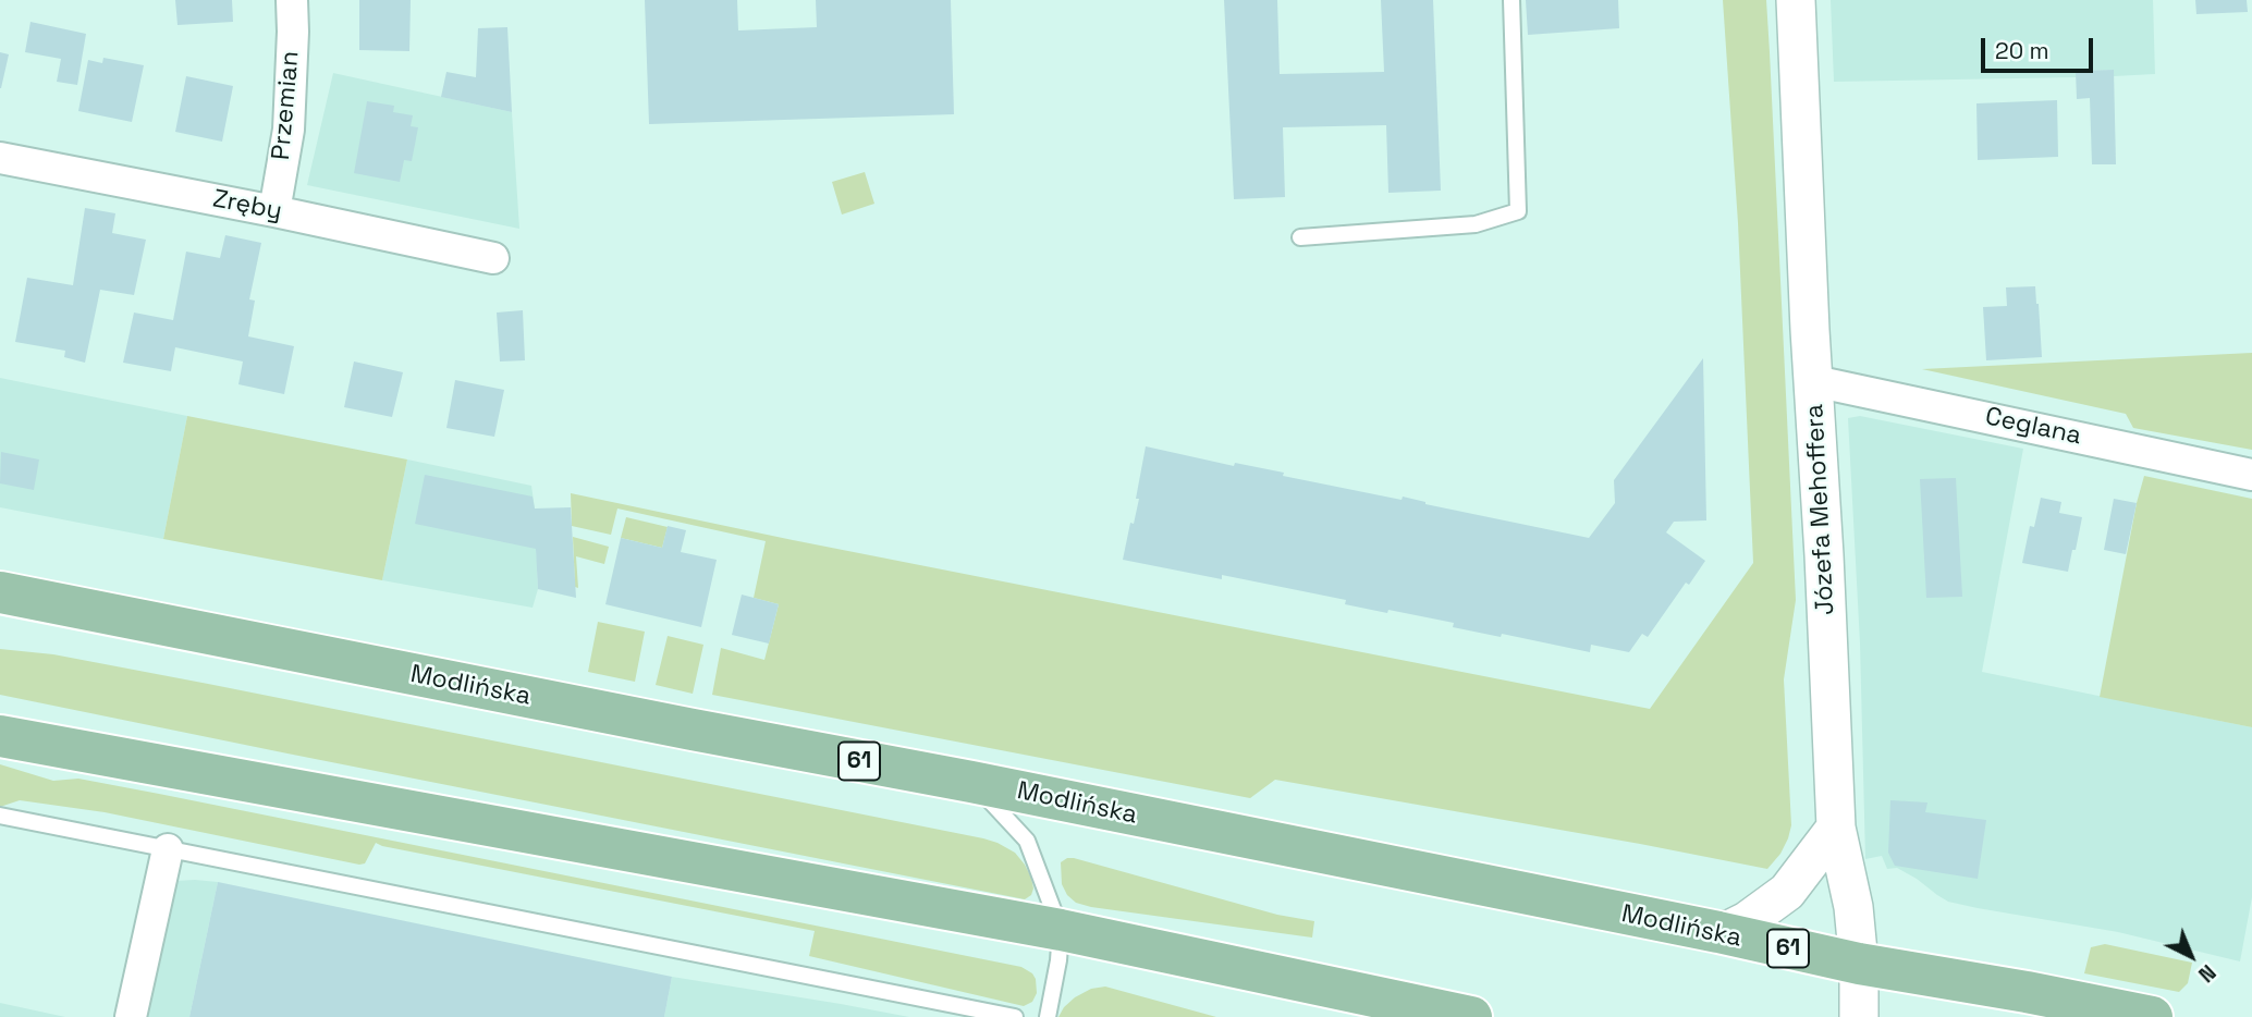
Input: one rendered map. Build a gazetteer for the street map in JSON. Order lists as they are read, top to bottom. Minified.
{"streets":{"main road":["Modlińska","61"],"street":["Przemian","Zręby","Ceglana","Józefa Mehoffera"]},"crossings":[["Przemian","Zręby"],["Ceglana","Józefa Mehoffera"],["Józefa Mehoffera","Modlińska"]],"scale_bar":"20 m","north":"bottom right"}
